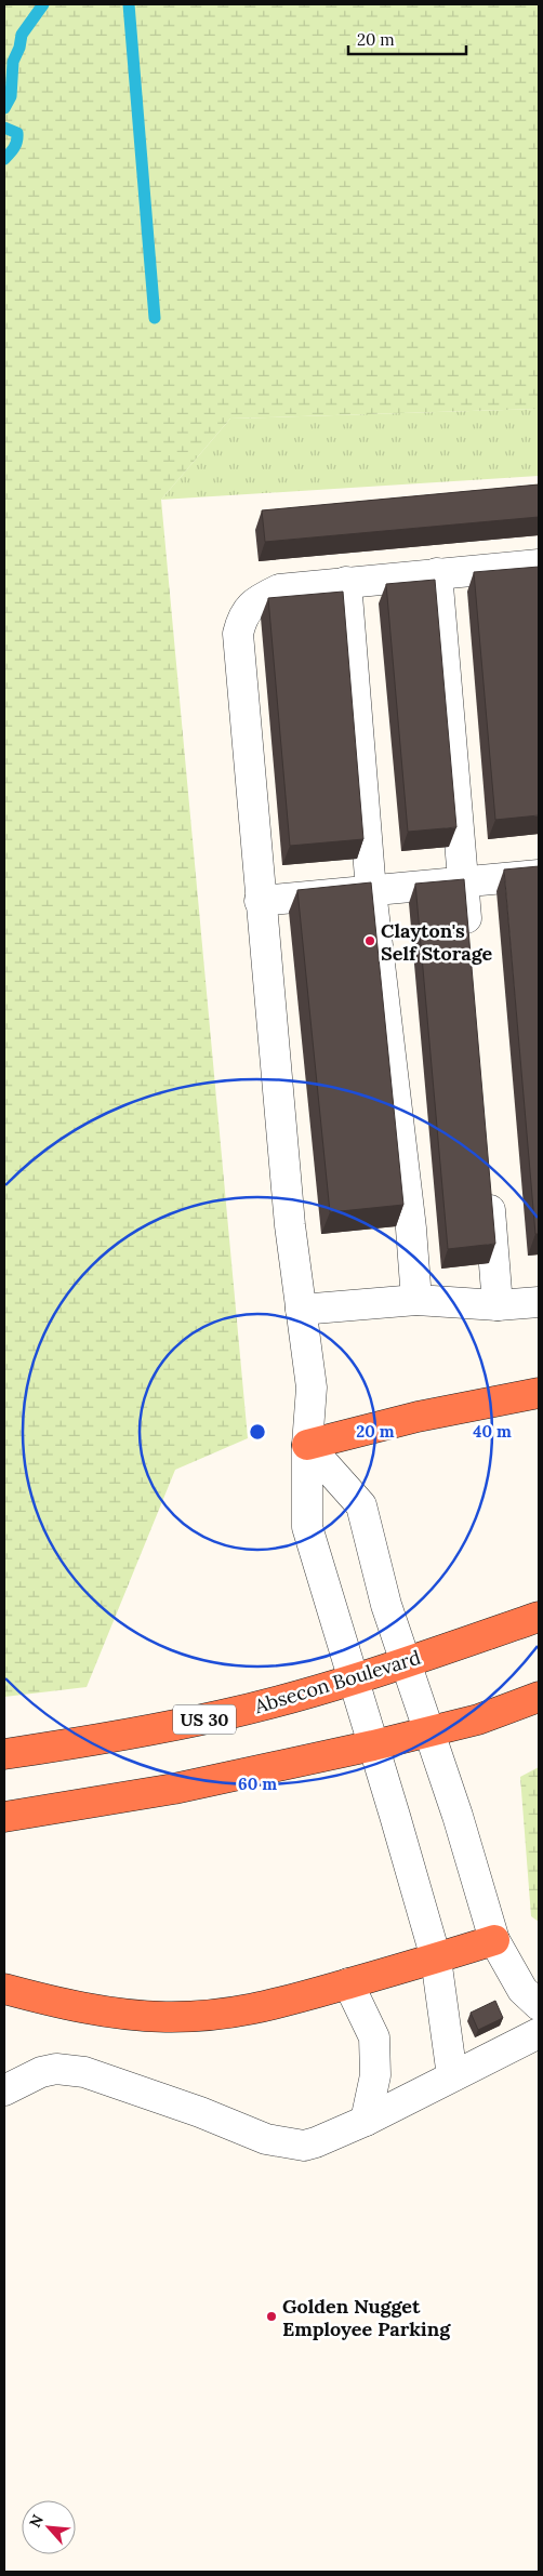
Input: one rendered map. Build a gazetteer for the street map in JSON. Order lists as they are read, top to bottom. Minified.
{"streets":{"highway":["Absecon Boulevard","US 30"]},"places":["Clayton's Self Storage","Golden Nugget Employee Parking"],"scale_bar":"20 m","north":"top left","rings":["20 m","40 m","60 m"]}
